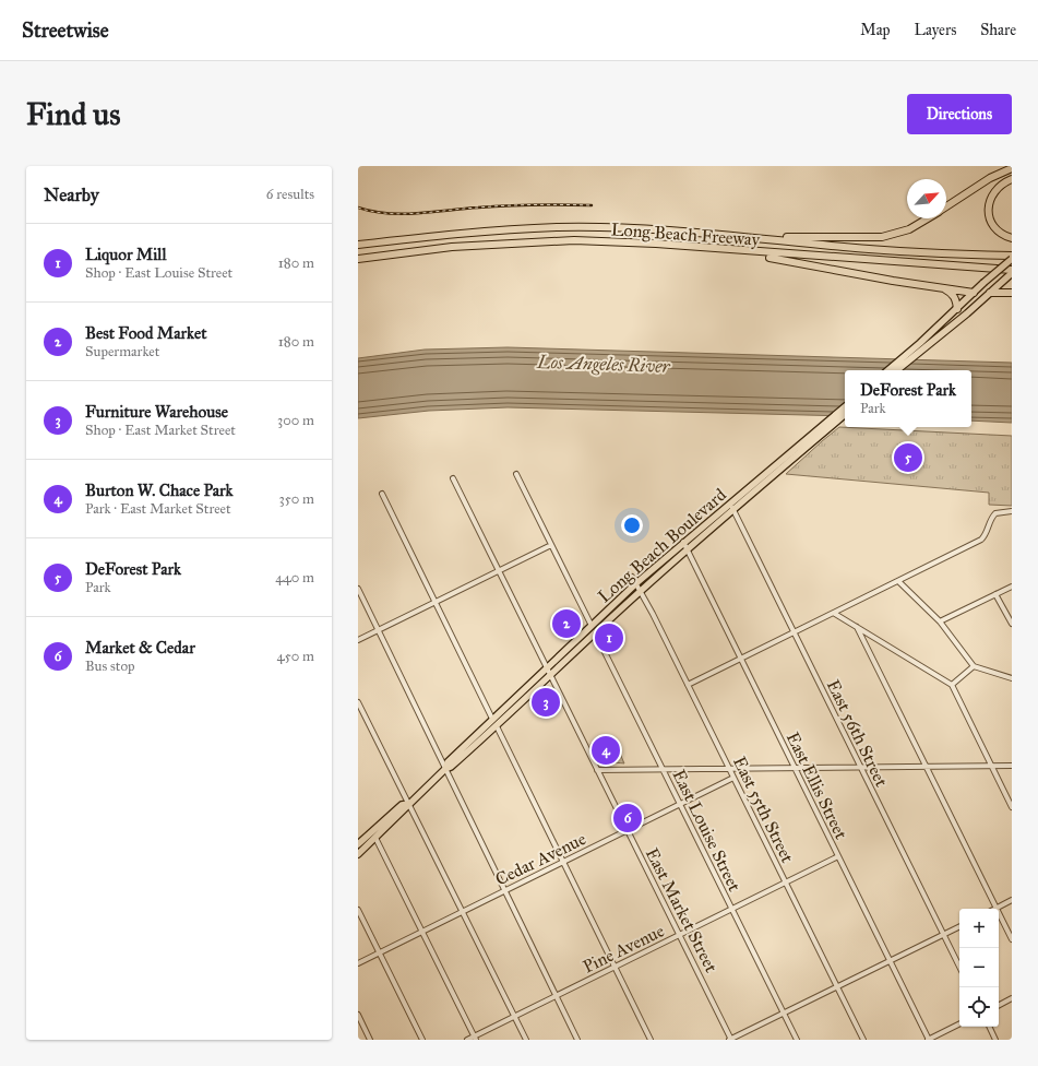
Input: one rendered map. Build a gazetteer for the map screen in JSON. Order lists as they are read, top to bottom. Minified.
{"streets":{"highway":["Long Beach Freeway"],"main road":["Long Beach Boulevard"],"street":["East 56th Street","East Ellis Street","East 55th Street","East Louise Street","Cedar Avenue","East Market Street","Pine Avenue"]},"crossings":[["Long Beach Boulevard","East 56th Street"],["Long Beach Boulevard","East Ellis Street"],["Long Beach Boulevard","East 55th Street"],["Long Beach Boulevard","East Louise Street"],["Long Beach Boulevard","East Market Street"],["East Ellis Street","Pine Avenue"],["East 55th Street","Cedar Avenue"],["East 55th Street","Pine Avenue"],["East Louise Street","Cedar Avenue"],["East Louise Street","Pine Avenue"],["Cedar Avenue","East Market Street"],["East Market Street","Pine Avenue"]],"water":["Los Angeles River"],"north":"top right","page":{"header":"Streetwise","nav":["Map","Layers","Share"],"buttons":"Directions","title":"Find us","heading":["Nearby","6 results"],"list":[{"mark":"1","name":"Liquor Mill","note":"Shop · East Louise Street","value":"180 m"},{"mark":"2","name":"Best Food Market","note":"Supermarket","value":"180 m"},{"mark":"3","name":"Furniture Warehouse","note":"Shop · East Market Street","value":"300 m"},{"mark":"4","name":"Burton W. Chace Park","note":"Park · East Market Street","value":"350 m"},{"mark":"5","name":"DeForest Park","note":"Park","value":"440 m"},{"mark":"6","name":"Market & Cedar","note":"Bus stop","value":"450 m"}],"popup":["DeForest Park","Park"],"pins":["5","2","1","3","4","6"],"map_buttons":["+","−"]}}
